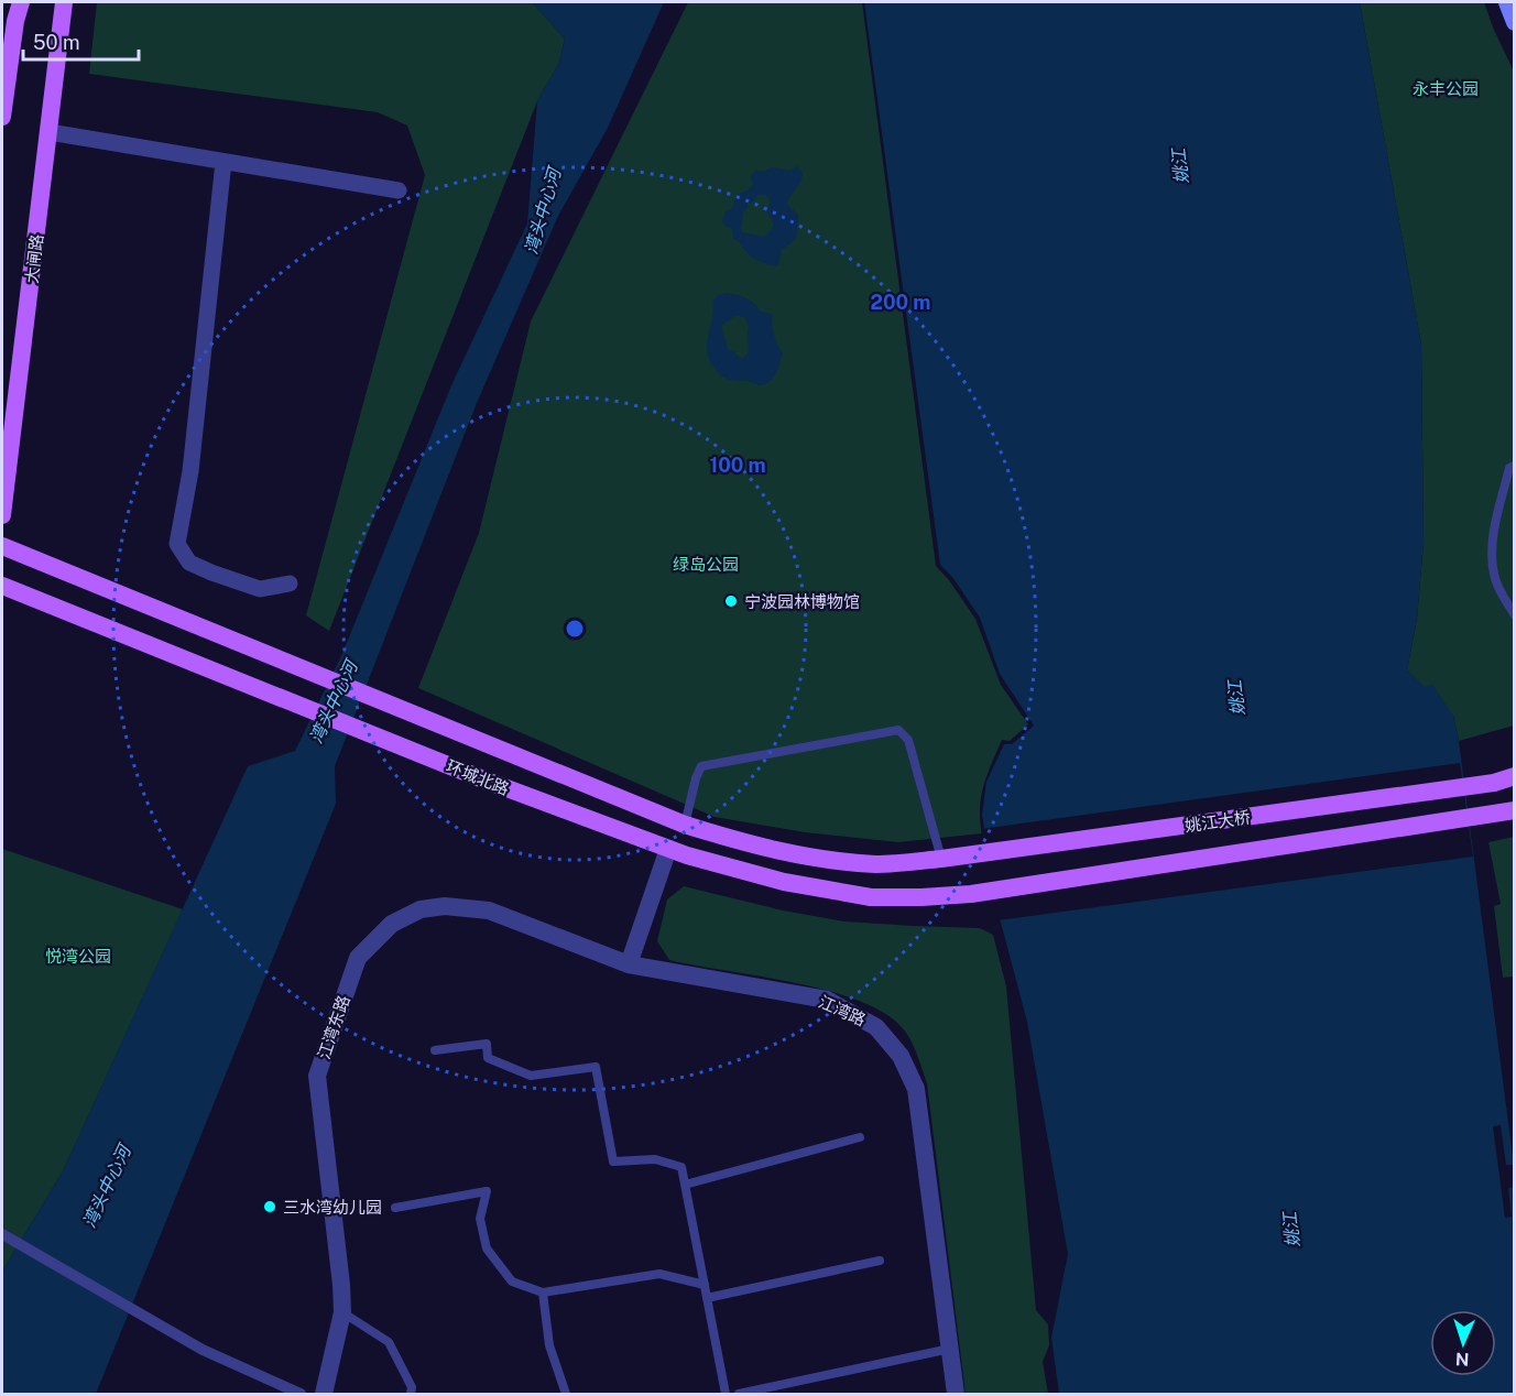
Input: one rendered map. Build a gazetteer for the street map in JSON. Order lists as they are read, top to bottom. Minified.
{"streets":{"main road":["大闸路","环城北路","姚江大桥"],"street":["江湾路","江湾东路"]},"crossings":[["环城北路","姚江大桥"],["江湾路","江湾东路"]],"water":["姚江","湾头中心河"],"parks":["永丰公园","绿岛公园","悦湾公园"],"places":["宁波园林博物馆","三水湾幼儿园"],"scale_bar":"50 m","north":"bottom","rings":["200 m","100 m"]}
